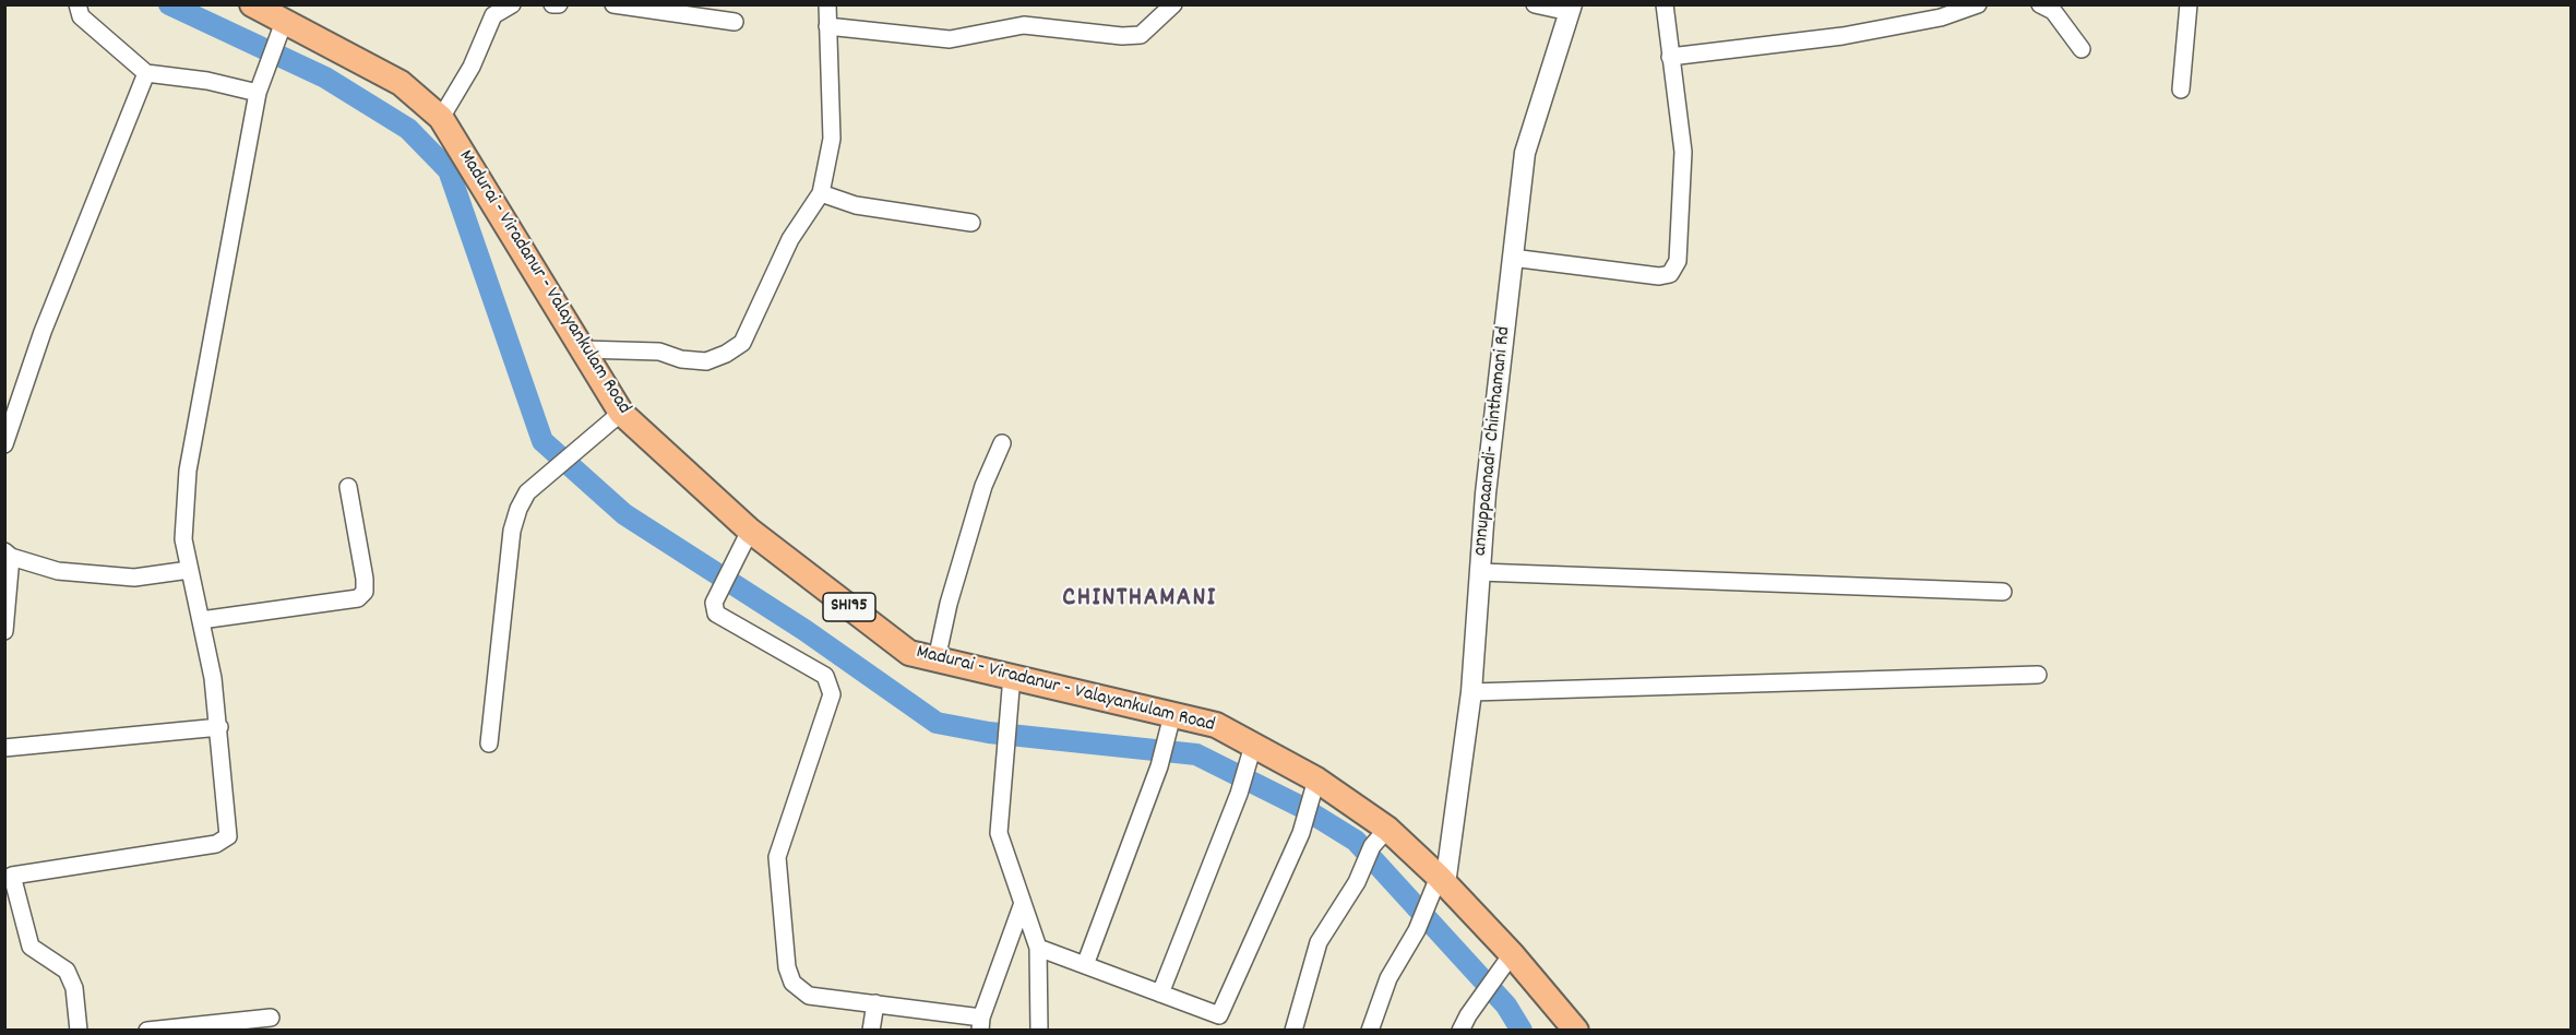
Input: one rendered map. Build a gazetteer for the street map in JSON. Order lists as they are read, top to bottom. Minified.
{"streets":{"main road":["Madurai - Viradanur - Valayankulam Road","SH195"],"street":["annuppaanadi- Chinthamani Rd"]},"crossings":[["Madurai - Viradanur - Valayankulam Road","annuppaanadi- Chinthamani Rd"]],"districts":["CHINTHAMANI"]}
